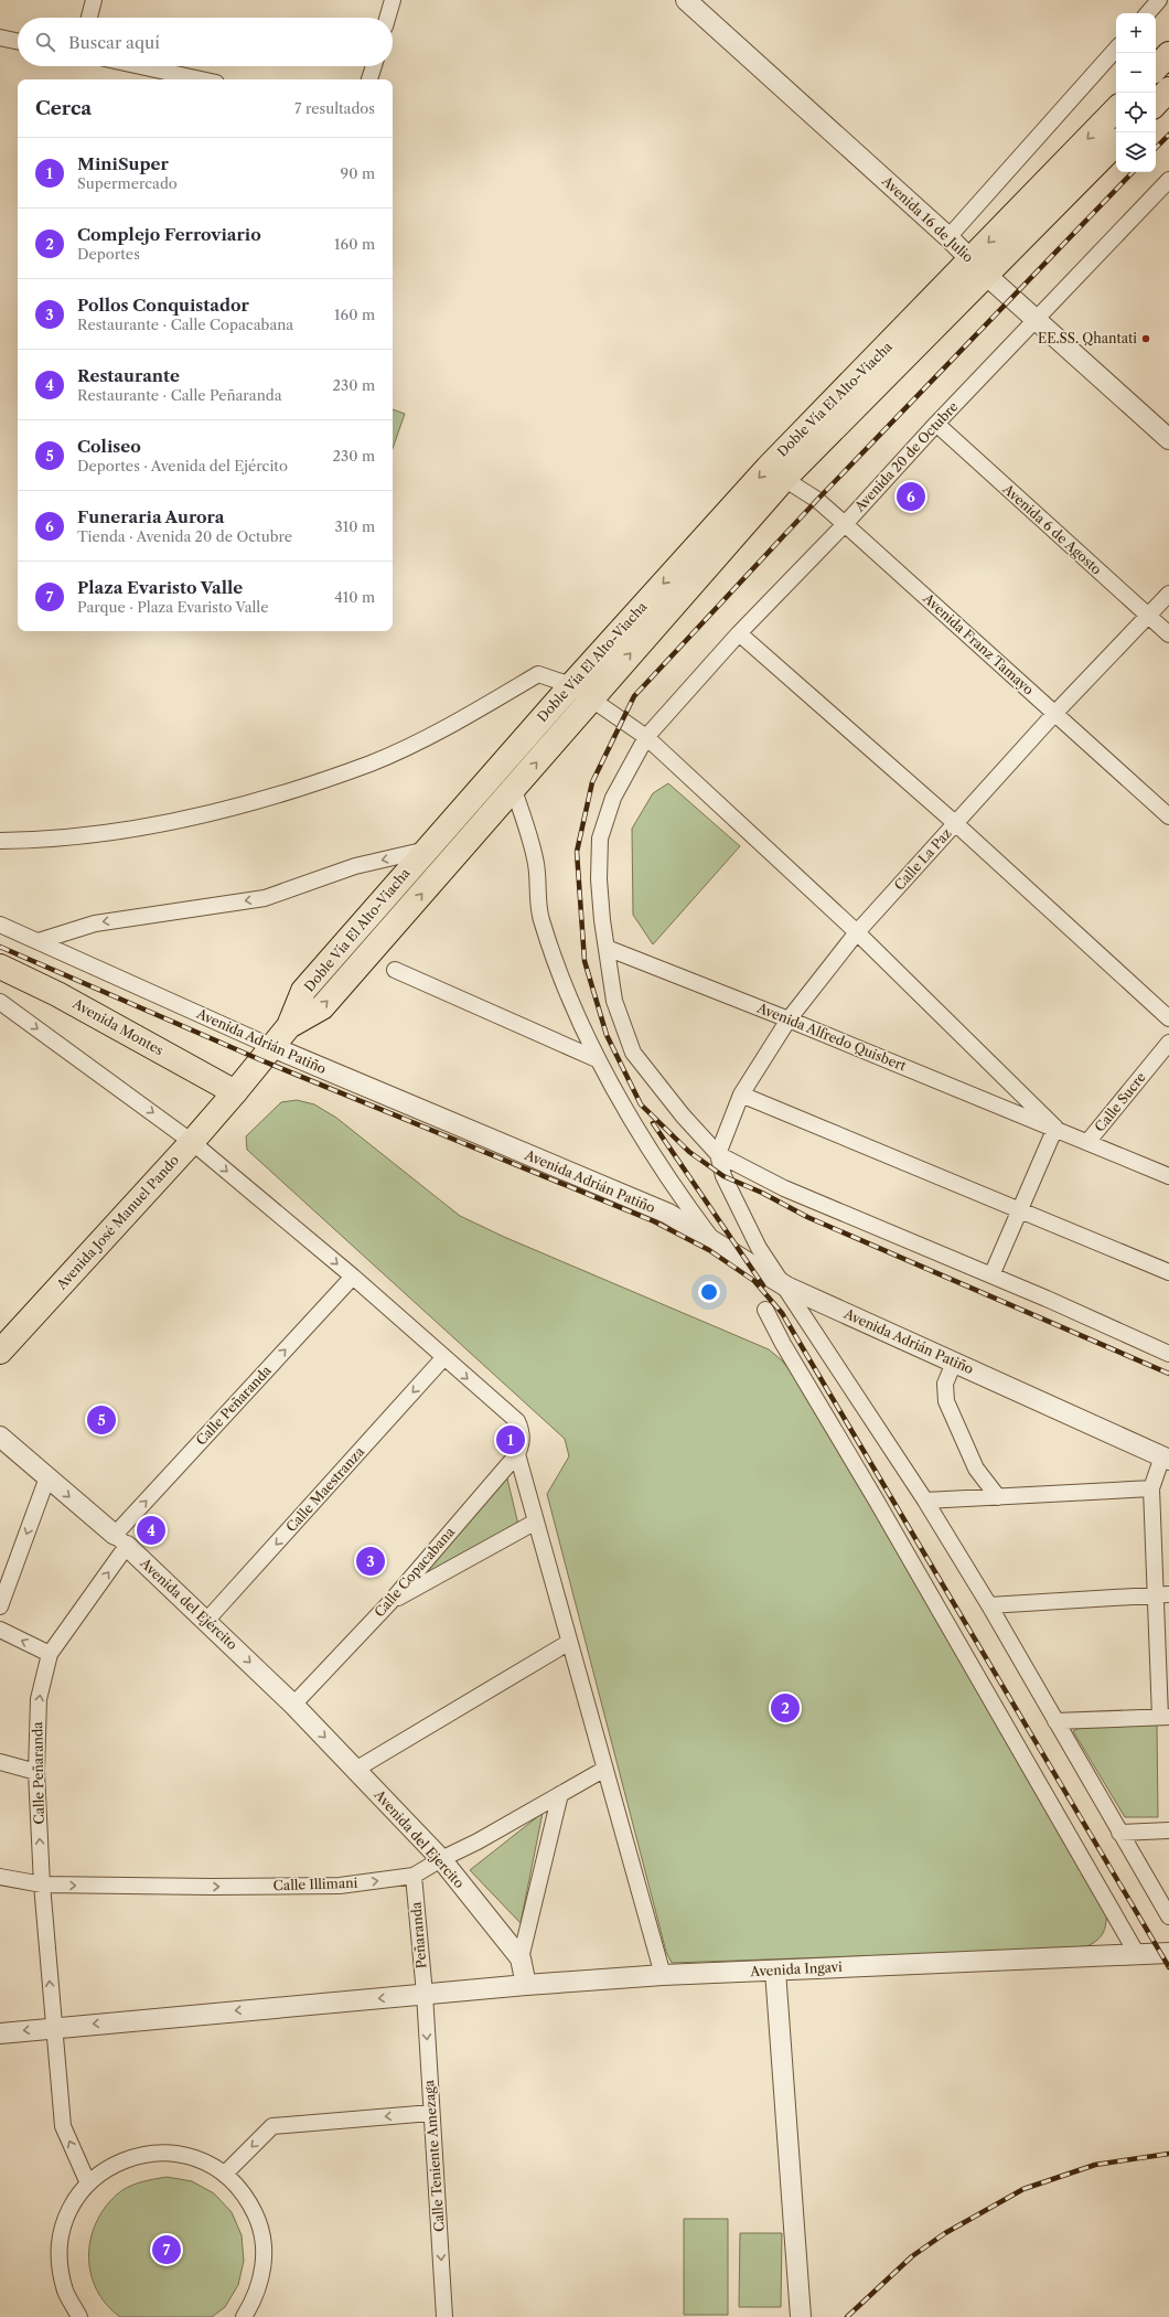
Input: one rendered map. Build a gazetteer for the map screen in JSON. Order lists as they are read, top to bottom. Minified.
{"streets":{"main road":["Doble Vía El Alto-Viacha","Avenida Montes","Avenida José Manuel Pando"],"street":["Avenida 16 de Julio","Avenida 20 de Octubre","Avenida 6 de Agosto","Avenida Franz Tamayo","Calle La Paz","Avenida Alfredo Quisbert","Avenida Adrián Patiño","Calle Sucre","Calle Peñaranda","Calle Maestranza","Calle Copacabana","Avenida del Ejército","Avenida del Ejercito","Calle Illimani","Peñaranda","Avenida Ingavi","Calle Teniente Amezaga"]},"crossings":[["Avenida 16 de Julio","Doble Vía El Alto-Viacha"],["Avenida 16 de Julio","Avenida 20 de Octubre"],["Doble Vía El Alto-Viacha","Avenida Franz Tamayo"],["Doble Vía El Alto-Viacha","Avenida José Manuel Pando"],["Avenida 20 de Octubre","Avenida 6 de Agosto"],["Avenida 20 de Octubre","Avenida Franz Tamayo"],["Avenida 20 de Octubre","Calle La Paz"],["Avenida 20 de Octubre","Avenida Alfredo Quisbert"],["Avenida 6 de Agosto","Calle La Paz"],["Avenida Franz Tamayo","Calle La Paz"],["Calle La Paz","Avenida Alfredo Quisbert"],["Avenida Montes","Avenida José Manuel Pando"],["Avenida Alfredo Quisbert","Calle Sucre"],["Avenida Adrián Patiño","Avenida José Manuel Pando"],["Calle Peñaranda","Avenida del Ejército"],["Calle Peñaranda","Calle Illimani"],["Calle Peñaranda","Avenida Ingavi"],["Calle Maestranza","Calle Copacabana"],["Calle Maestranza","Avenida del Ejército"],["Calle Copacabana","Avenida del Ejército"],["Calle Copacabana","Avenida del Ejercito"],["Avenida del Ejército","Avenida del Ejercito"],["Avenida del Ejercito","Calle Illimani"],["Avenida del Ejercito","Avenida Ingavi"],["Calle Illimani","Peñaranda"],["Peñaranda","Avenida Ingavi"],["Peñaranda","Calle Teniente Amezaga"],["Avenida Ingavi","Calle Teniente Amezaga"]],"one_way":["Calle Peñaranda","Calle Maestranza","Avenida del Ejército","Calle Illimani","Calle Teniente Amezaga"],"places":["EE.SS. Qhantati"],"page":{"map_buttons":["+","−"],"search":"Buscar aquí","heading":["Cerca","7 resultados"],"list":[{"mark":"1","name":"MiniSuper","note":"Supermercado","value":"90 m"},{"mark":"2","name":"Complejo Ferroviario","note":"Deportes","value":"160 m"},{"mark":"3","name":"Pollos Conquistador","note":"Restaurante · Calle Copacabana","value":"160 m"},{"mark":"4","name":"Restaurante","note":"Restaurante · Calle Peñaranda","value":"230 m"},{"mark":"5","name":"Coliseo","note":"Deportes · Avenida del Ejército","value":"230 m"},{"mark":"6","name":"Funeraria Aurora","note":"Tienda · Avenida 20 de Octubre","value":"310 m"},{"mark":"7","name":"Plaza Evaristo Valle","note":"Parque · Plaza Evaristo Valle","value":"410 m"}],"pins":["6","5","1","4","3","2","7"]}}
